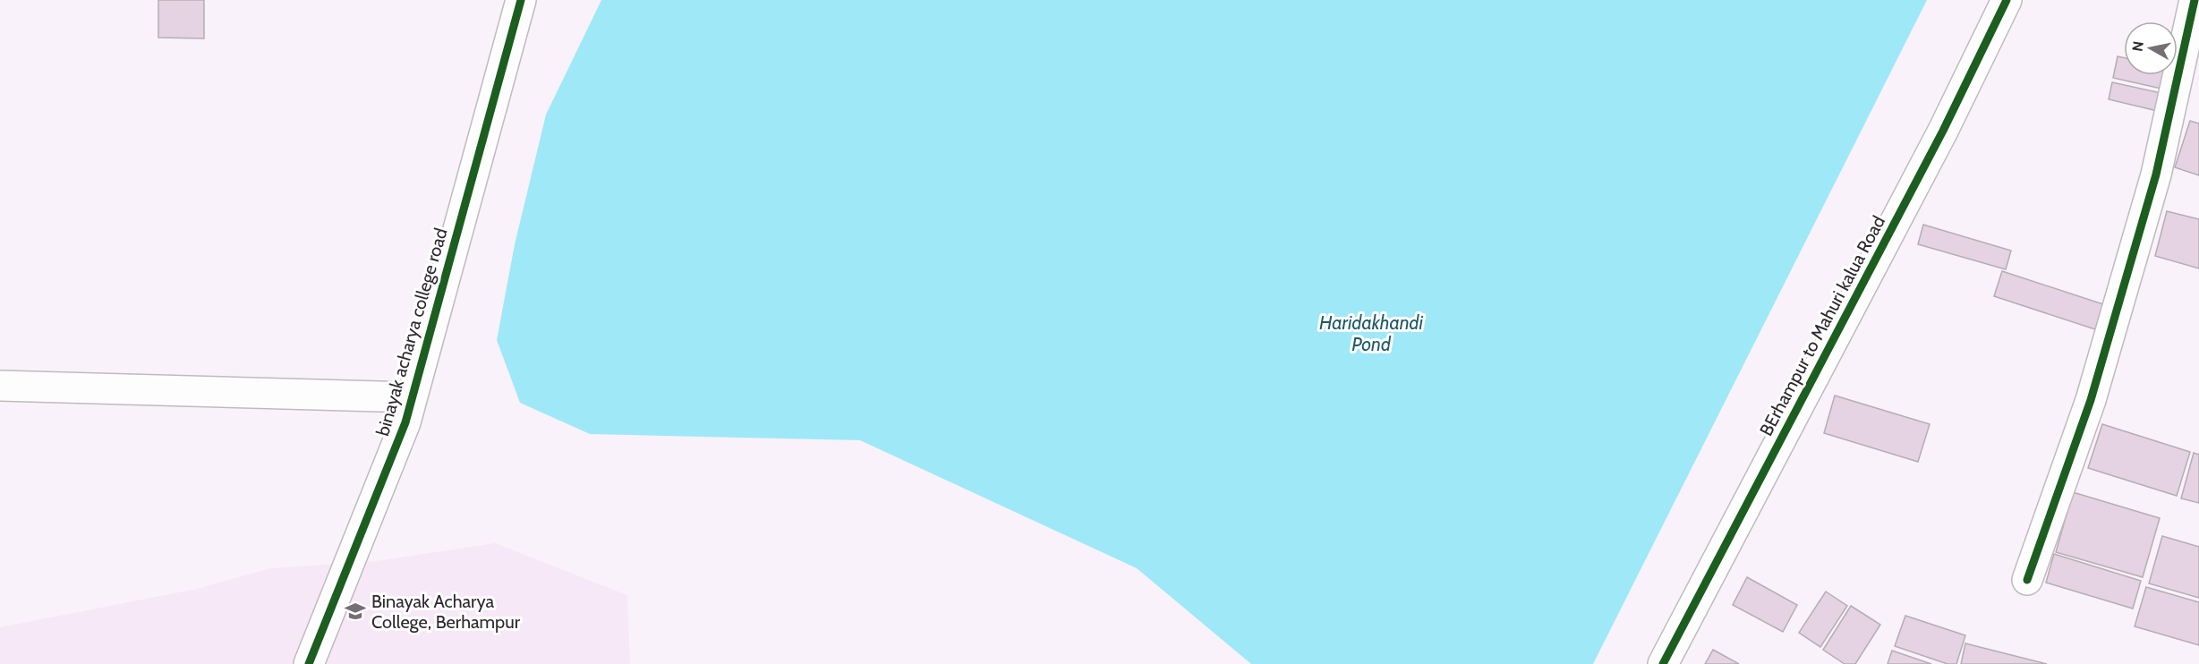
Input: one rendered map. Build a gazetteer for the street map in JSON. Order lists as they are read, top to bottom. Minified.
{"streets":{"street":["BErhampur to Mahuri kalua Road","binayak acharya college road"]},"water":["Haridakhandi Pond"],"places":{"school or university":["Binayak Acharya College, Berhampur"]},"north":"left"}
